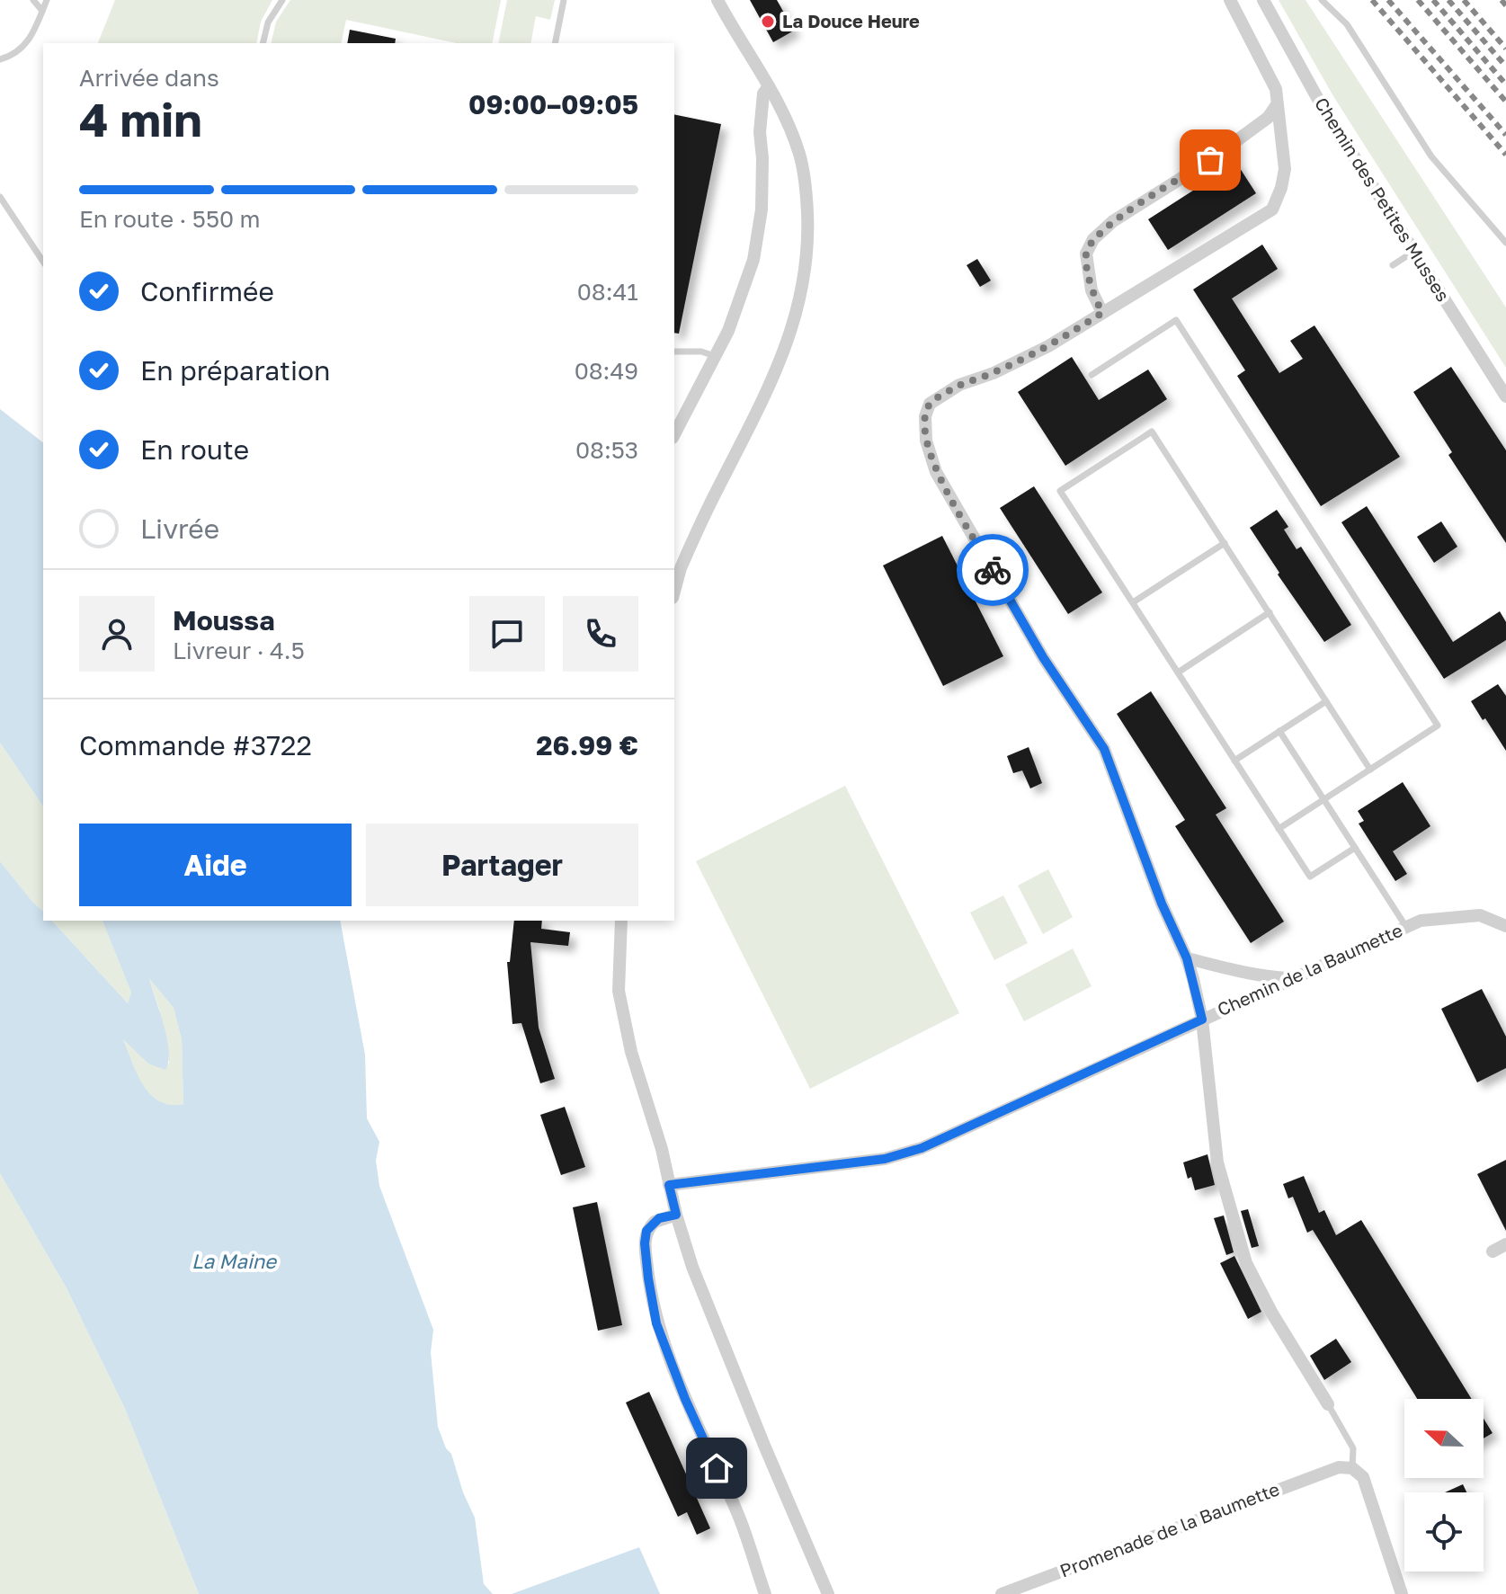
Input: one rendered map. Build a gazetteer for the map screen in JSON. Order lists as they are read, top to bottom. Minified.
{"streets":{"street":["Chemin des Petites Musses","Chemin de la Baumette","Promenade de la Baumette"]},"water":["La Maine"],"places":["La Douce Heure"],"north":"left","page":{"heading":["4 min","Arrivée dans","09:00–09:05"],"panel":["Moussa","Livreur · 4.5","Commande #3722","26.99 €"],"bar":"En route · 550 m","list":[["Confirmée","08:41"],["En préparation","08:49"],["En route","08:53"],"Livrée"],"buttons":["Aide","Partager"]}}
